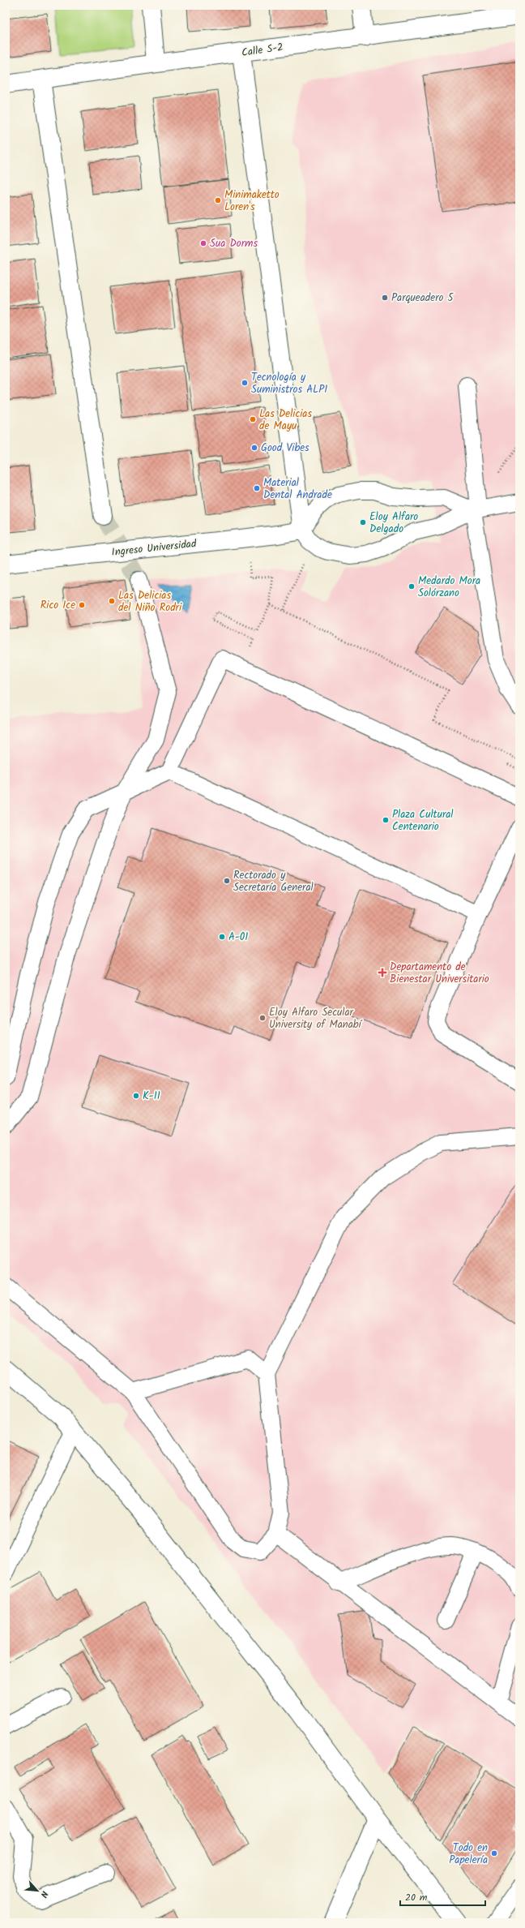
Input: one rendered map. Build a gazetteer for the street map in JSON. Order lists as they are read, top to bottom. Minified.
{"streets":{"street":["Calle S-2","Ingreso Universidad"]},"places":{"other":["Minimaketto Loren's","Sua Dorms","Parqueadero 5","Tecnología y Suministros ALPI","Las Delicias de Mayu","Good Vibes","Material Dental Andrade","Eloy Alfaro Delgado","Medardo Mora Solórzano","Las Delicias del Niño Rodri","Rico Ice","Plaza Cultural Centenario","Rectorado y Secretaría General","A-01","Eloy Alfaro Secular University of Manabí","K-11","Todo en Papelería"],"health":["Departamento de Bienestar Universitario"]},"scale_bar":"20 m","north":"bottom right"}
